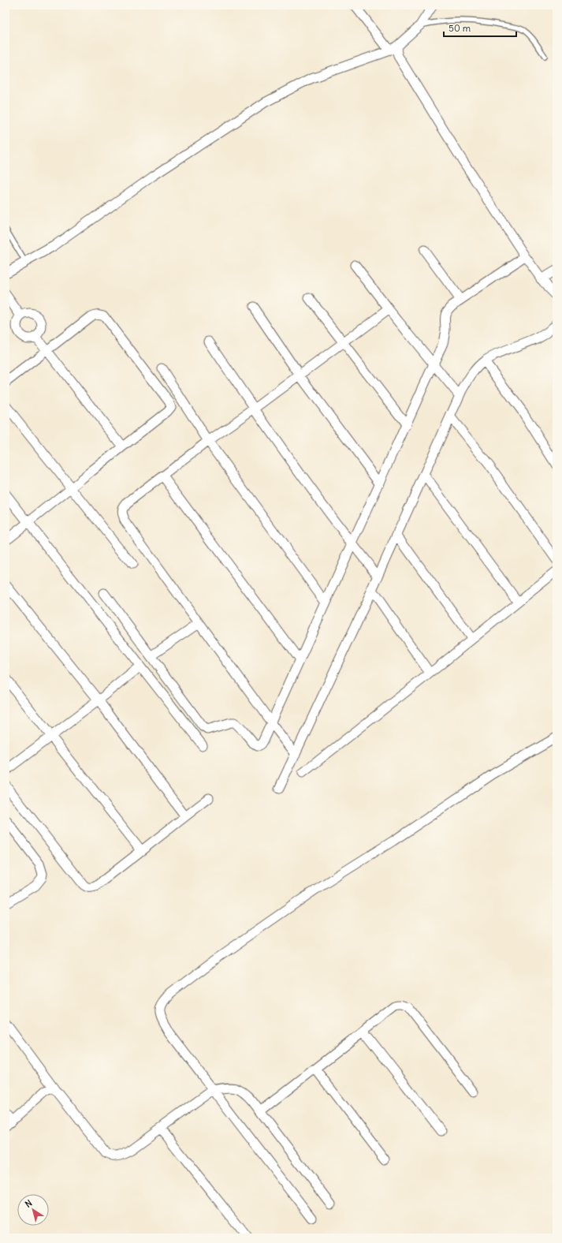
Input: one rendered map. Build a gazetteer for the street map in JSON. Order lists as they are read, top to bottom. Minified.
{"scale_bar":"50 m","north":"top left"}
